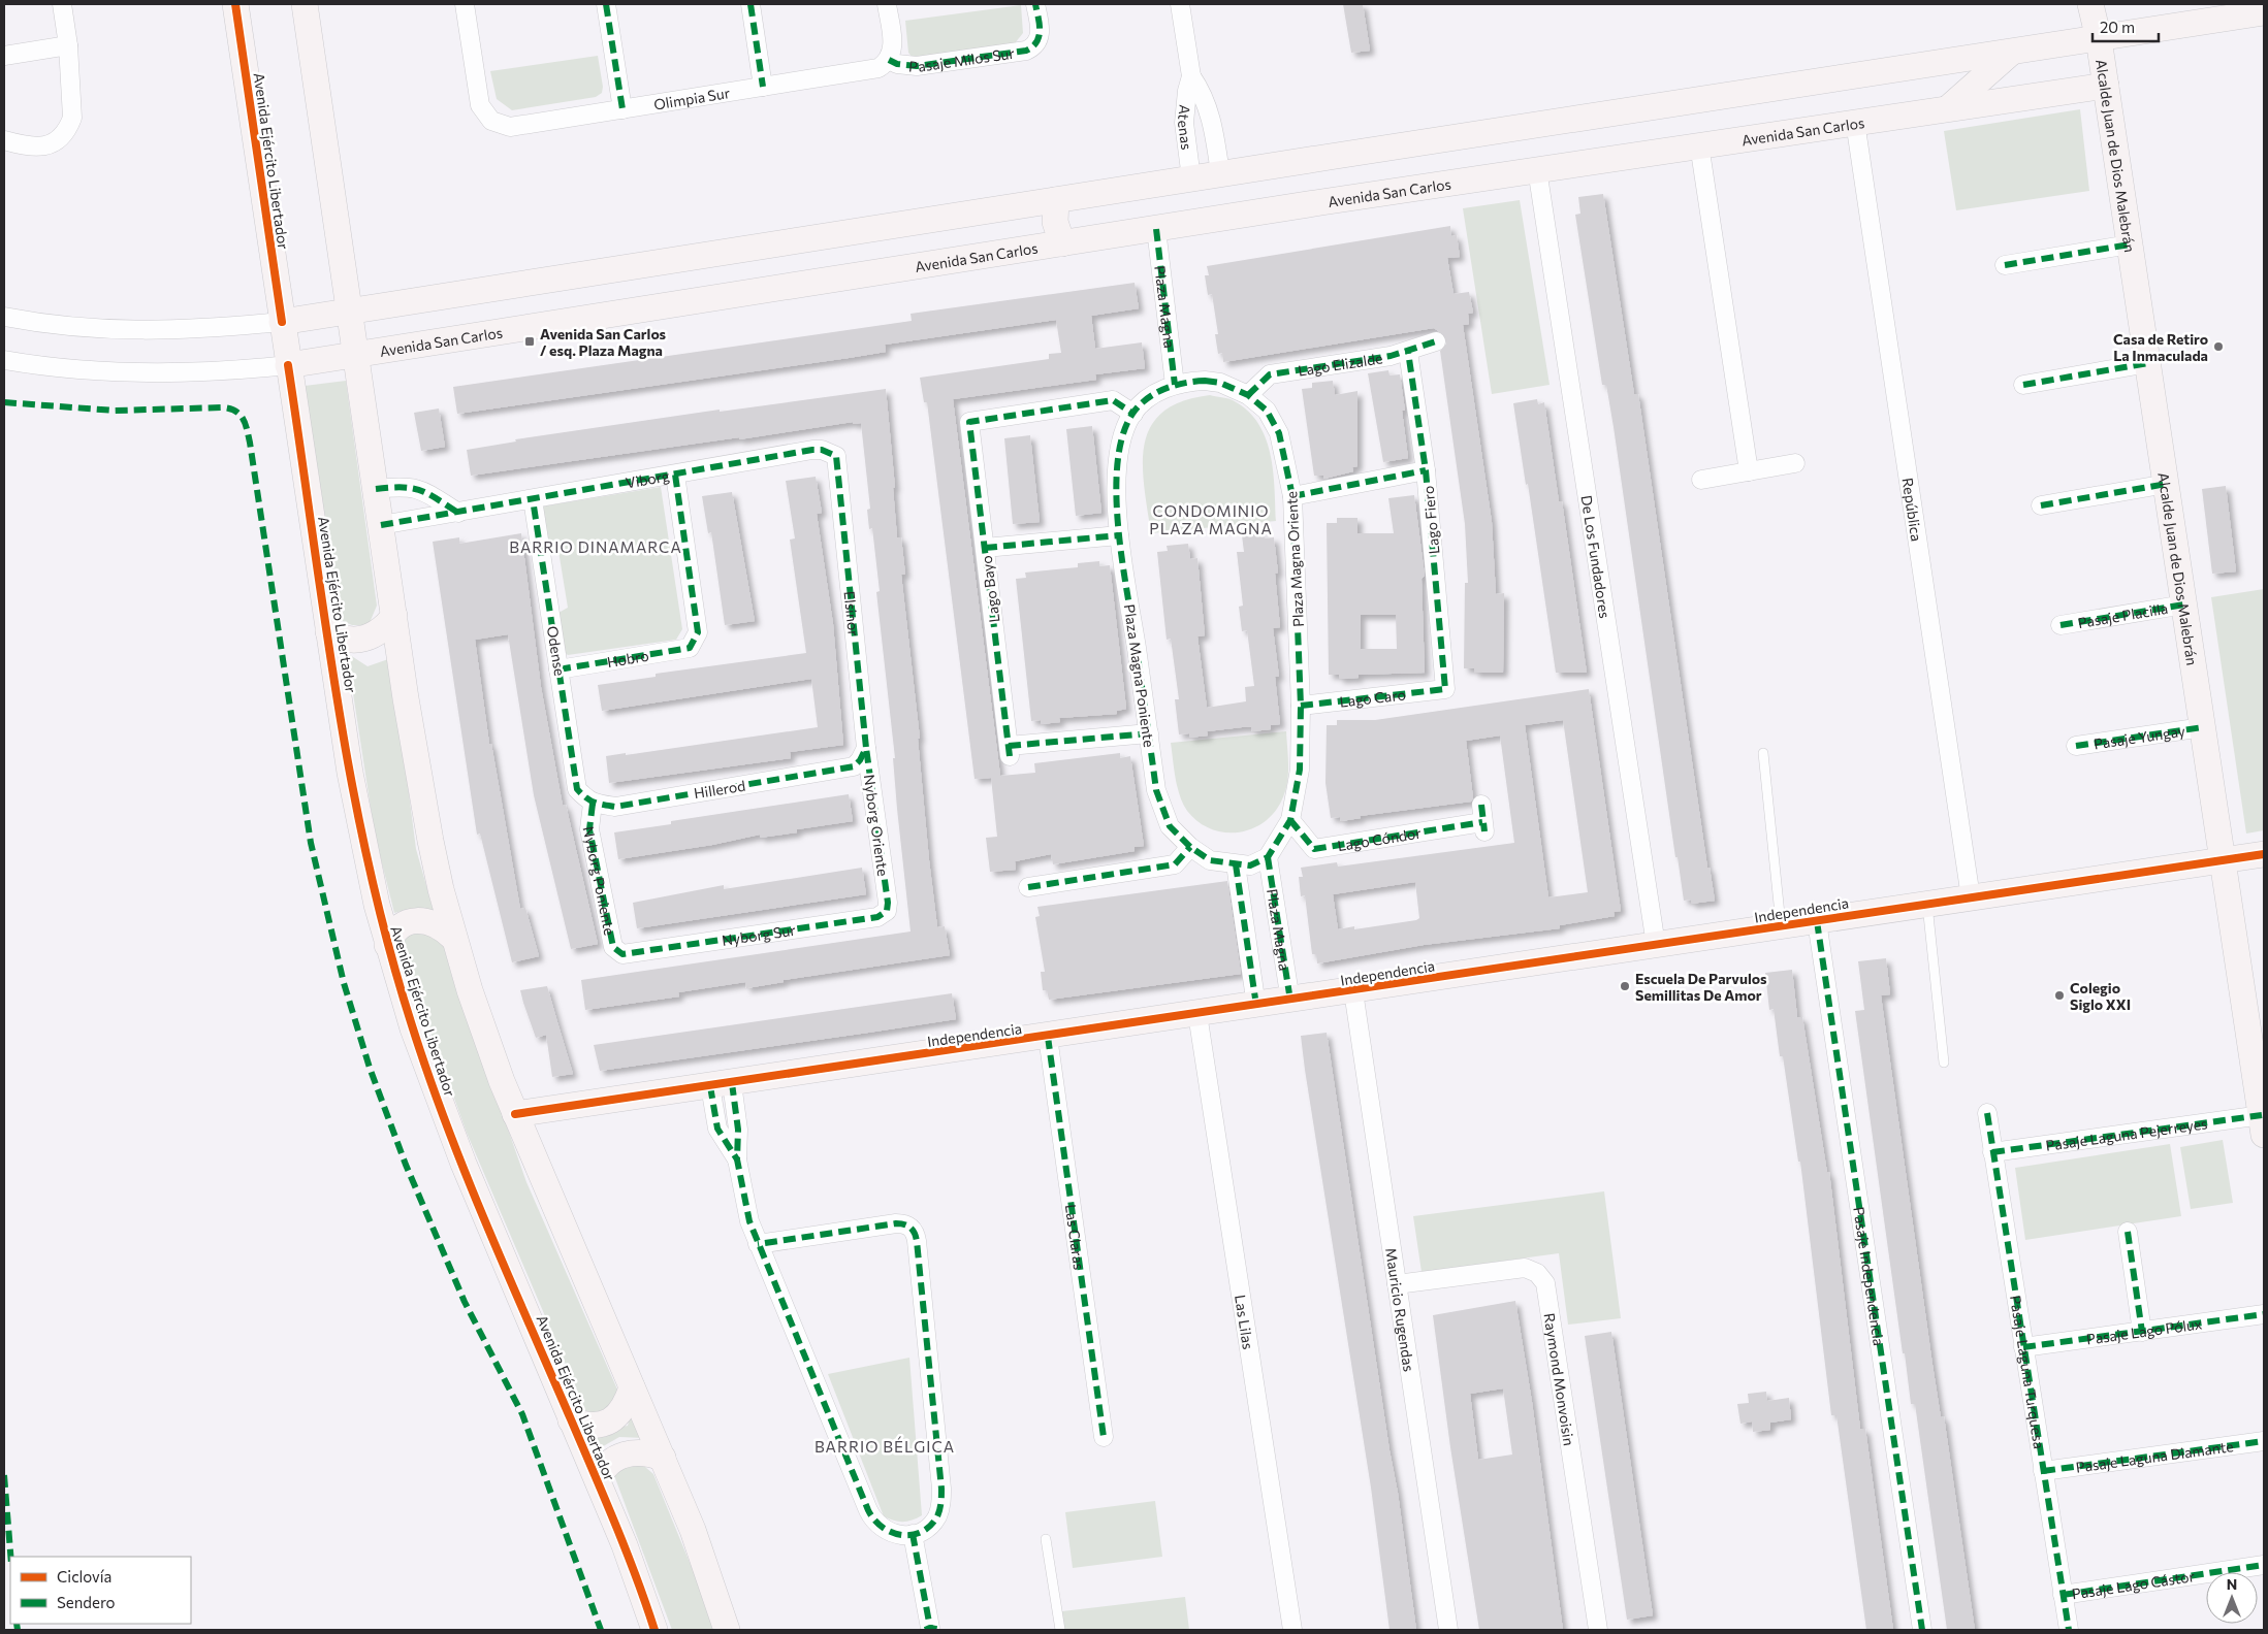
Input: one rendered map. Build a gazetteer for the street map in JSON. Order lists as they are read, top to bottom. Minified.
{"streets":{"main road":["Avenida San Carlos","Alcalde Juan de Dios Malebrán","Avenida Ejército Libertador","Independencia"],"street":["Pasaje Milos Sur","Olimpia Sur","Atenas","Plaza Magna","Lago Elizalde","Viborg","República","Lago Fiero","De Los Fundadores","Plaza Magna Oriente","Lago Bayo","Elsinor","Pasaje Placilla","Odense","Hobro","Plaza Magna Poniente","Lago Caro","Pasaje Yungay","Hillerod","Nyborg Oriente","Lago Cóndor","Nyborg Poniente","Nyborg Sur","Pasaje Laguna Pejerreyes","Las Claras","Pasaje Independencia","Mauricio Rugendas","Las Lilas","Pasaje Lago Pólux","Pasaje Laguna Turquesa","Raymond Monvoisin","Pasaje Laguna Diamante","Pasaje Lago Cástor"]},"crossings":[["Pasaje Milos Sur","Olimpia Sur"],["Avenida San Carlos","Alcalde Juan de Dios Malebrán"],["Avenida San Carlos","Avenida Ejército Libertador"],["Avenida San Carlos","Plaza Magna"],["Avenida San Carlos","República"],["Avenida San Carlos","De Los Fundadores"],["Alcalde Juan de Dios Malebrán","Pasaje Placilla"],["Alcalde Juan de Dios Malebrán","Pasaje Yungay"],["Alcalde Juan de Dios Malebrán","Independencia"],["Alcalde Juan de Dios Malebrán","Pasaje Laguna Pejerreyes"],["Plaza Magna","Plaza Magna Oriente"],["Plaza Magna","Plaza Magna Poniente"],["Plaza Magna","Independencia"],["Lago Elizalde","Lago Fiero"],["Lago Elizalde","Plaza Magna Oriente"],["Viborg","Elsinor"],["Viborg","Odense"],["Viborg","Hobro"],["República","Independencia"],["Lago Fiero","Lago Caro"],["De Los Fundadores","Independencia"],["Plaza Magna Oriente","Lago Bayo"],["Plaza Magna Oriente","Plaza Magna Poniente"],["Plaza Magna Oriente","Lago Caro"],["Plaza Magna Oriente","Lago Cóndor"],["Lago Bayo","Plaza Magna Poniente"],["Elsinor","Hillerod"],["Elsinor","Nyborg Oriente"],["Odense","Hobro"],["Odense","Hillerod"],["Odense","Nyborg Poniente"],["Hillerod","Nyborg Oriente"],["Hillerod","Nyborg Poniente"],["Nyborg Oriente","Nyborg Sur"],["Nyborg Poniente","Nyborg Sur"],["Independencia","Las Claras"],["Independencia","Pasaje Independencia"],["Independencia","Mauricio Rugendas"],["Independencia","Las Lilas"],["Pasaje Laguna Pejerreyes","Pasaje Laguna Turquesa"],["Mauricio Rugendas","Raymond Monvoisin"],["Pasaje Lago Pólux","Pasaje Laguna Turquesa"],["Pasaje Laguna Turquesa","Pasaje Laguna Diamante"],["Pasaje Laguna Turquesa","Pasaje Lago Cástor"]],"districts":["CONDOMINIO PLAZA MAGNA","BARRIO DINAMARCA","BARRIO BÉLGICA"],"places":{"transit":["Avenida San Carlos / esq. Plaza Magna"],"other":["Casa de Retiro La Inmaculada","Escuela De Parvulos Semillitas De Amor","Colegio Siglo XXI"]},"legend":["Ciclovía","Sendero"],"scale_bar":"20 m","north":"top"}
